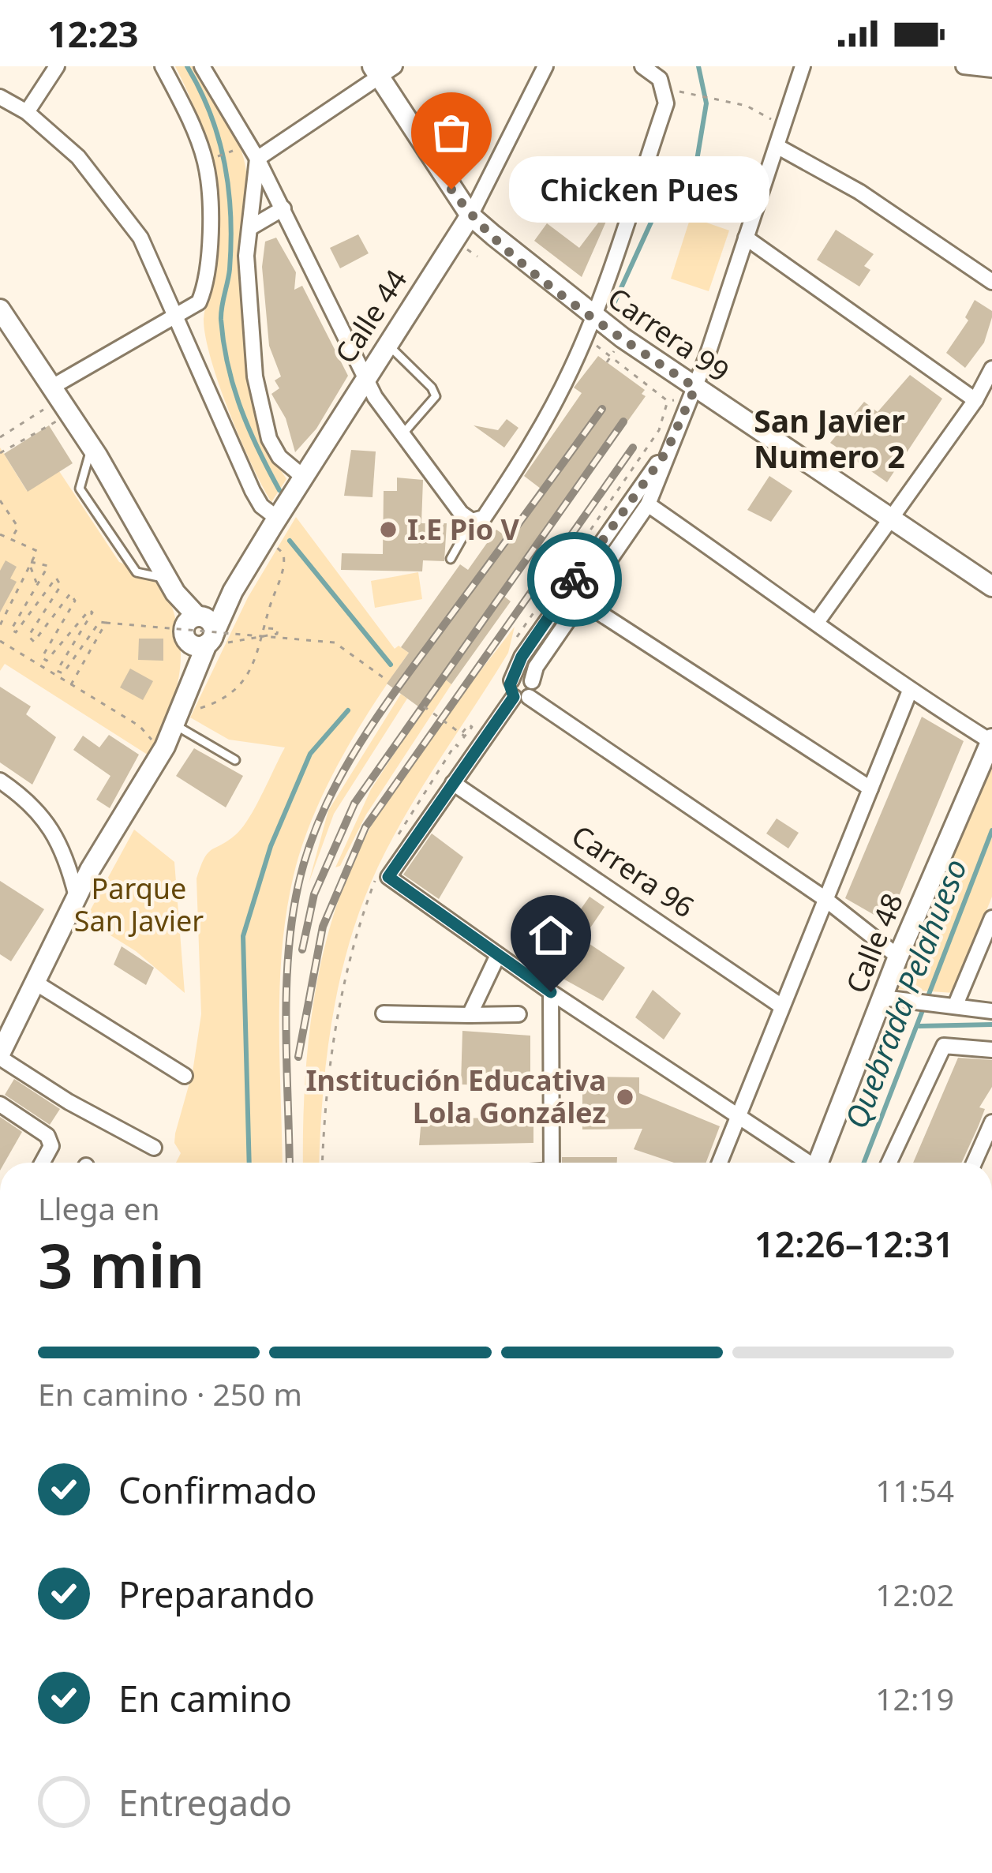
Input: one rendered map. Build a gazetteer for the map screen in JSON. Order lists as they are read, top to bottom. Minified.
{"streets":{"street":["Calle 44","Carrera 99","Carrera 96","Calle 48"]},"crossings":[["Calle 44","Carrera 99"]],"districts":["San Javier Numero 2"],"water":["Quebrada Pelahueso"],"parks":["Parque San Javier"],"places":["Chicken Pues","I.E Pio V","Institución Educativa Lola González"],"page":{"status":"12:23","bubble":"Chicken Pues","heading":["3 min","Llega en","12:26–12:31"],"bar":"En camino · 250 m","list":[["Confirmado","11:54"],["Preparando","12:02"],["En camino","12:19"],"Entregado"]}}
